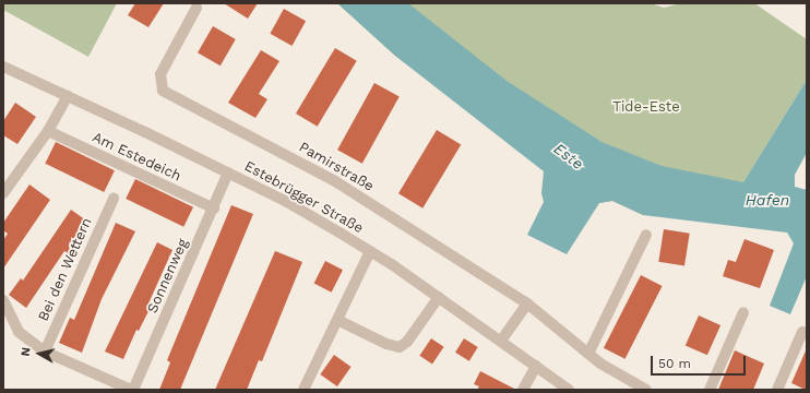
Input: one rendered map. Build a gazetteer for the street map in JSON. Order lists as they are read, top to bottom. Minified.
{"streets":{"street":["Am Estedeich","Pamirstraße","Estebrügger Straße","Bei den Wettern","Sonnenweg"]},"crossings":[["Am Estedeich","Sonnenweg"],["Estebrügger Straße","Sonnenweg"]],"water":["Este","Hafen"],"parks":["Tide-Este"],"scale_bar":"50 m","north":"left"}
